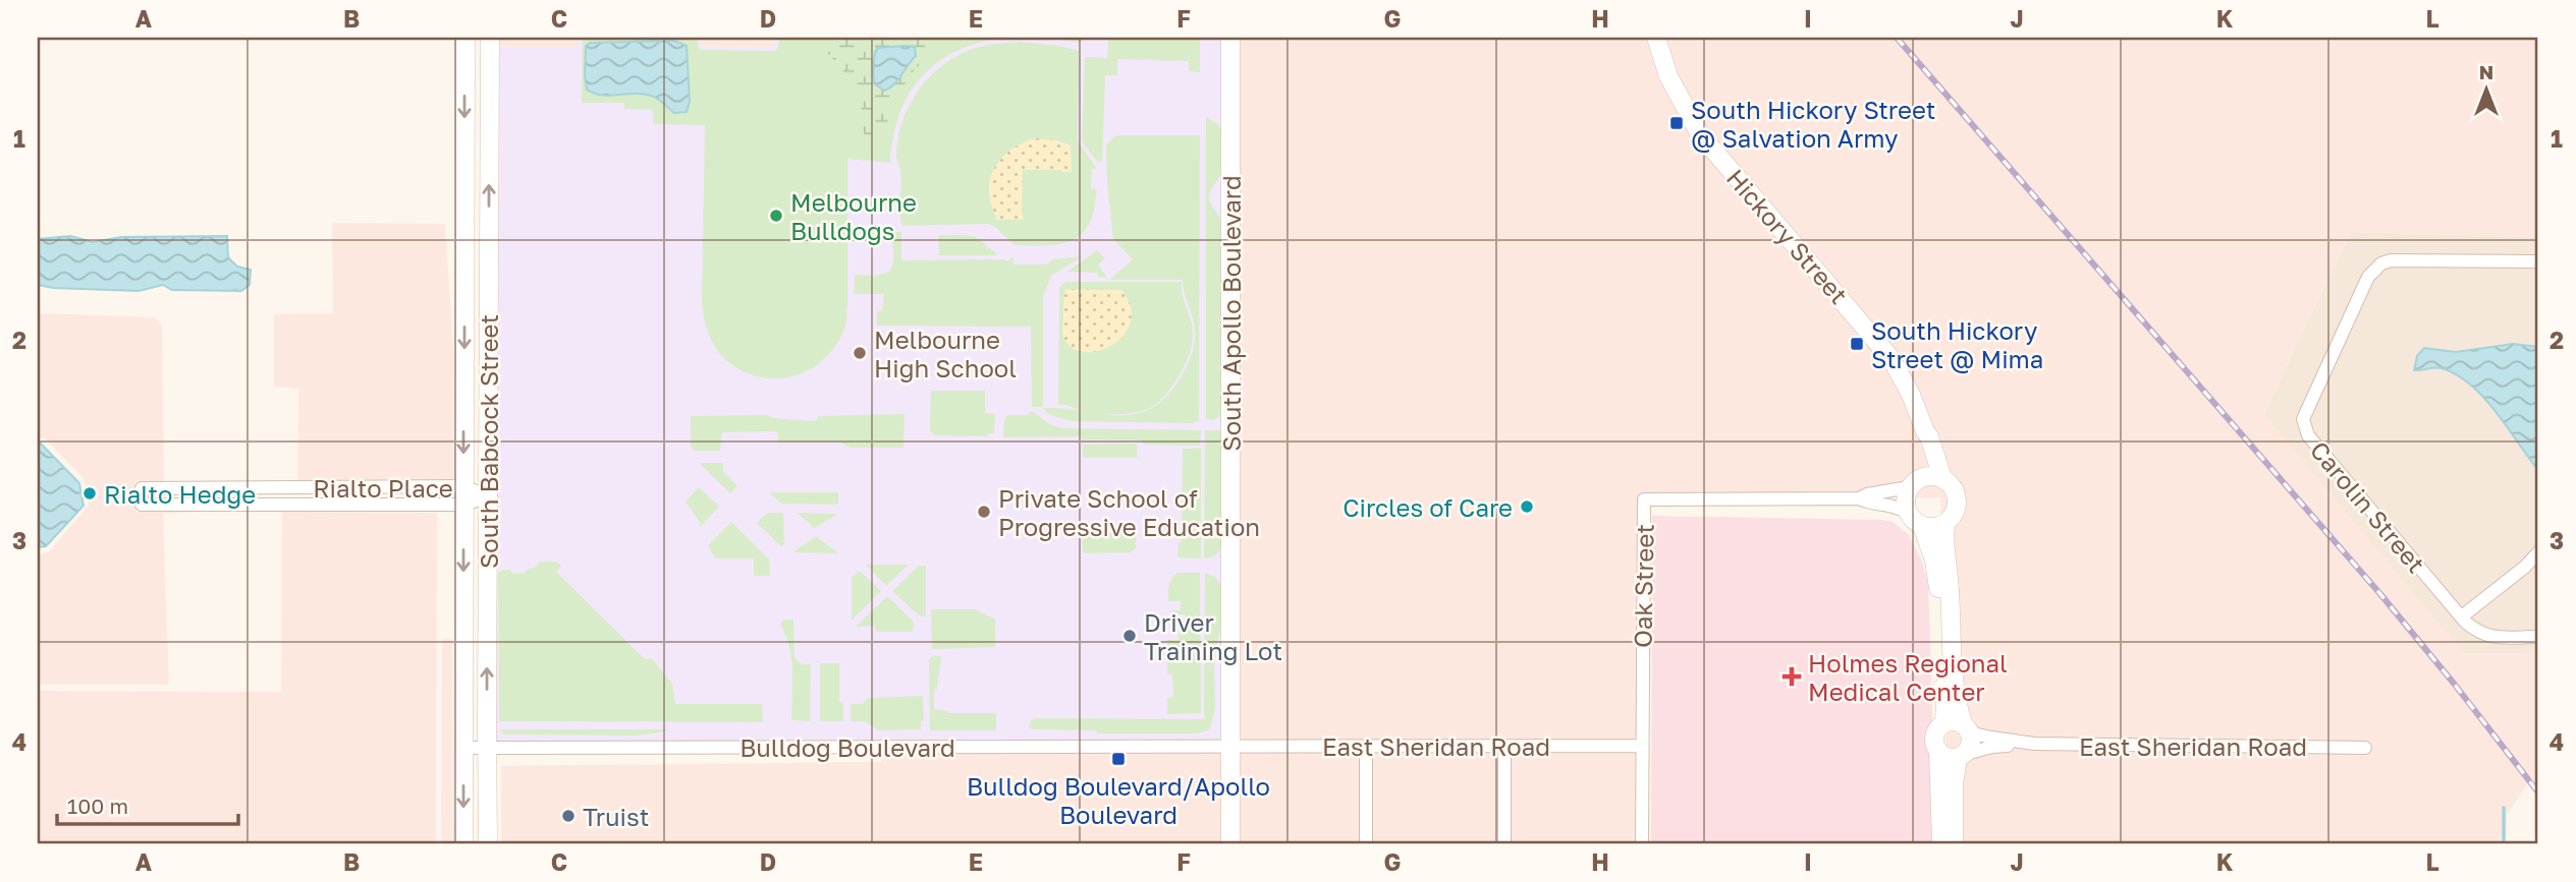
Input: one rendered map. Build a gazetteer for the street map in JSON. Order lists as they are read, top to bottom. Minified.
{"streets":{"street":["Hickory Street","South Apollo Boulevard","South Babcock Street","Rialto Place","Carolin Street","Oak Street","East Sheridan Road","Bulldog Boulevard"]},"crossings":[["Hickory Street","Oak Street"],["South Apollo Boulevard","East Sheridan Road"],["South Apollo Boulevard","Bulldog Boulevard"],["South Babcock Street","Rialto Place"],["South Babcock Street","Bulldog Boulevard"],["Oak Street","East Sheridan Road"],["East Sheridan Road","Bulldog Boulevard"]],"places":{"transit":["South Hickory Street @ Salvation Army","South Hickory Street @ Mima","Bulldog Boulevard/Apollo Boulevard"],"other":["Melbourne Bulldogs","Melbourne High School","Rialto Hedge","Circles of Care","Private School of Progressive Education","Driver Training Lot","Truist"],"health":["Holmes Regional Medical Center"]},"scale_bar":"100 m","north":"top","grid":{"columns":["A","B","C","D","E","F","G","H","I","J","K","L"],"rows":["1","2","3","4"]}}
